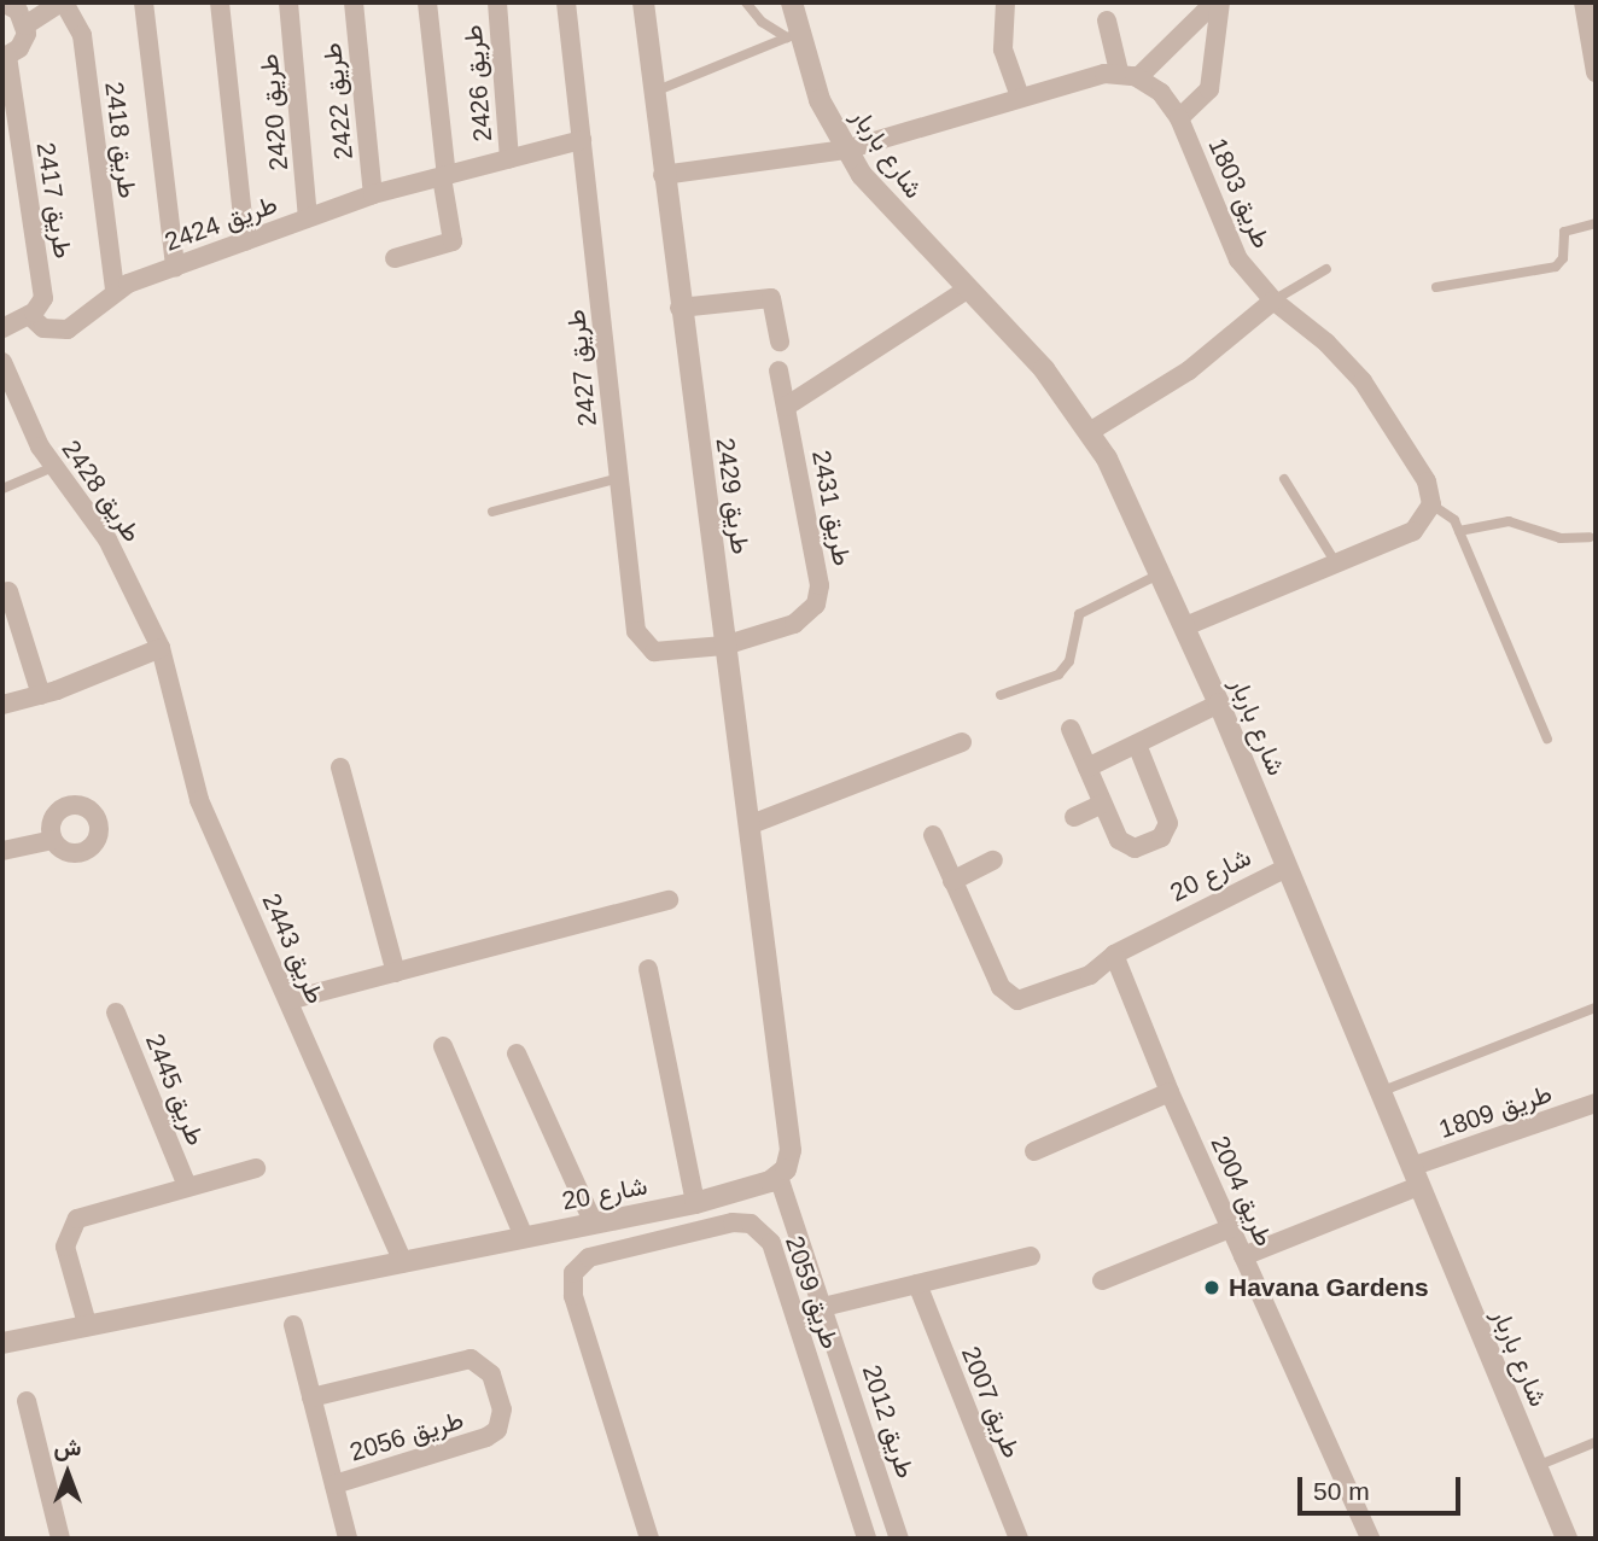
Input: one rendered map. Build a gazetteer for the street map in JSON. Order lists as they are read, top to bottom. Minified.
{"streets":{"street":["طريق 2426","طريق 2422","طريق 2420","طريق 2418","شارع باربار","طريق 1803","طريق 2417","طريق 2424","طريق 2427","طريق 2428","طريق 2429","طريق 2431","شارع 20","طريق 2443","طريق 2445","طريق 1809","طريق 2004","طريق 2059","طريق 2007","طريق 2012","طريق 2056"]},"crossings":[["طريق 2426","طريق 2424"],["طريق 2422","طريق 2424"],["طريق 2420","طريق 2424"],["طريق 2418","طريق 2424"],["شارع باربار","شارع 20"],["شارع باربار","طريق 1809"],["طريق 2417","طريق 2424"],["طريق 2424","طريق 2427"],["طريق 2427","طريق 2429"],["طريق 2427","طريق 2431"],["طريق 2428","طريق 2443"],["طريق 2429","طريق 2431"],["شارع 20","طريق 2443"],["شارع 20","طريق 2004"],["شارع 20","طريق 2012"],["طريق 1809","طريق 2004"]],"places":["Havana Gardens"],"scale_bar":"50 m","north":"top"}
